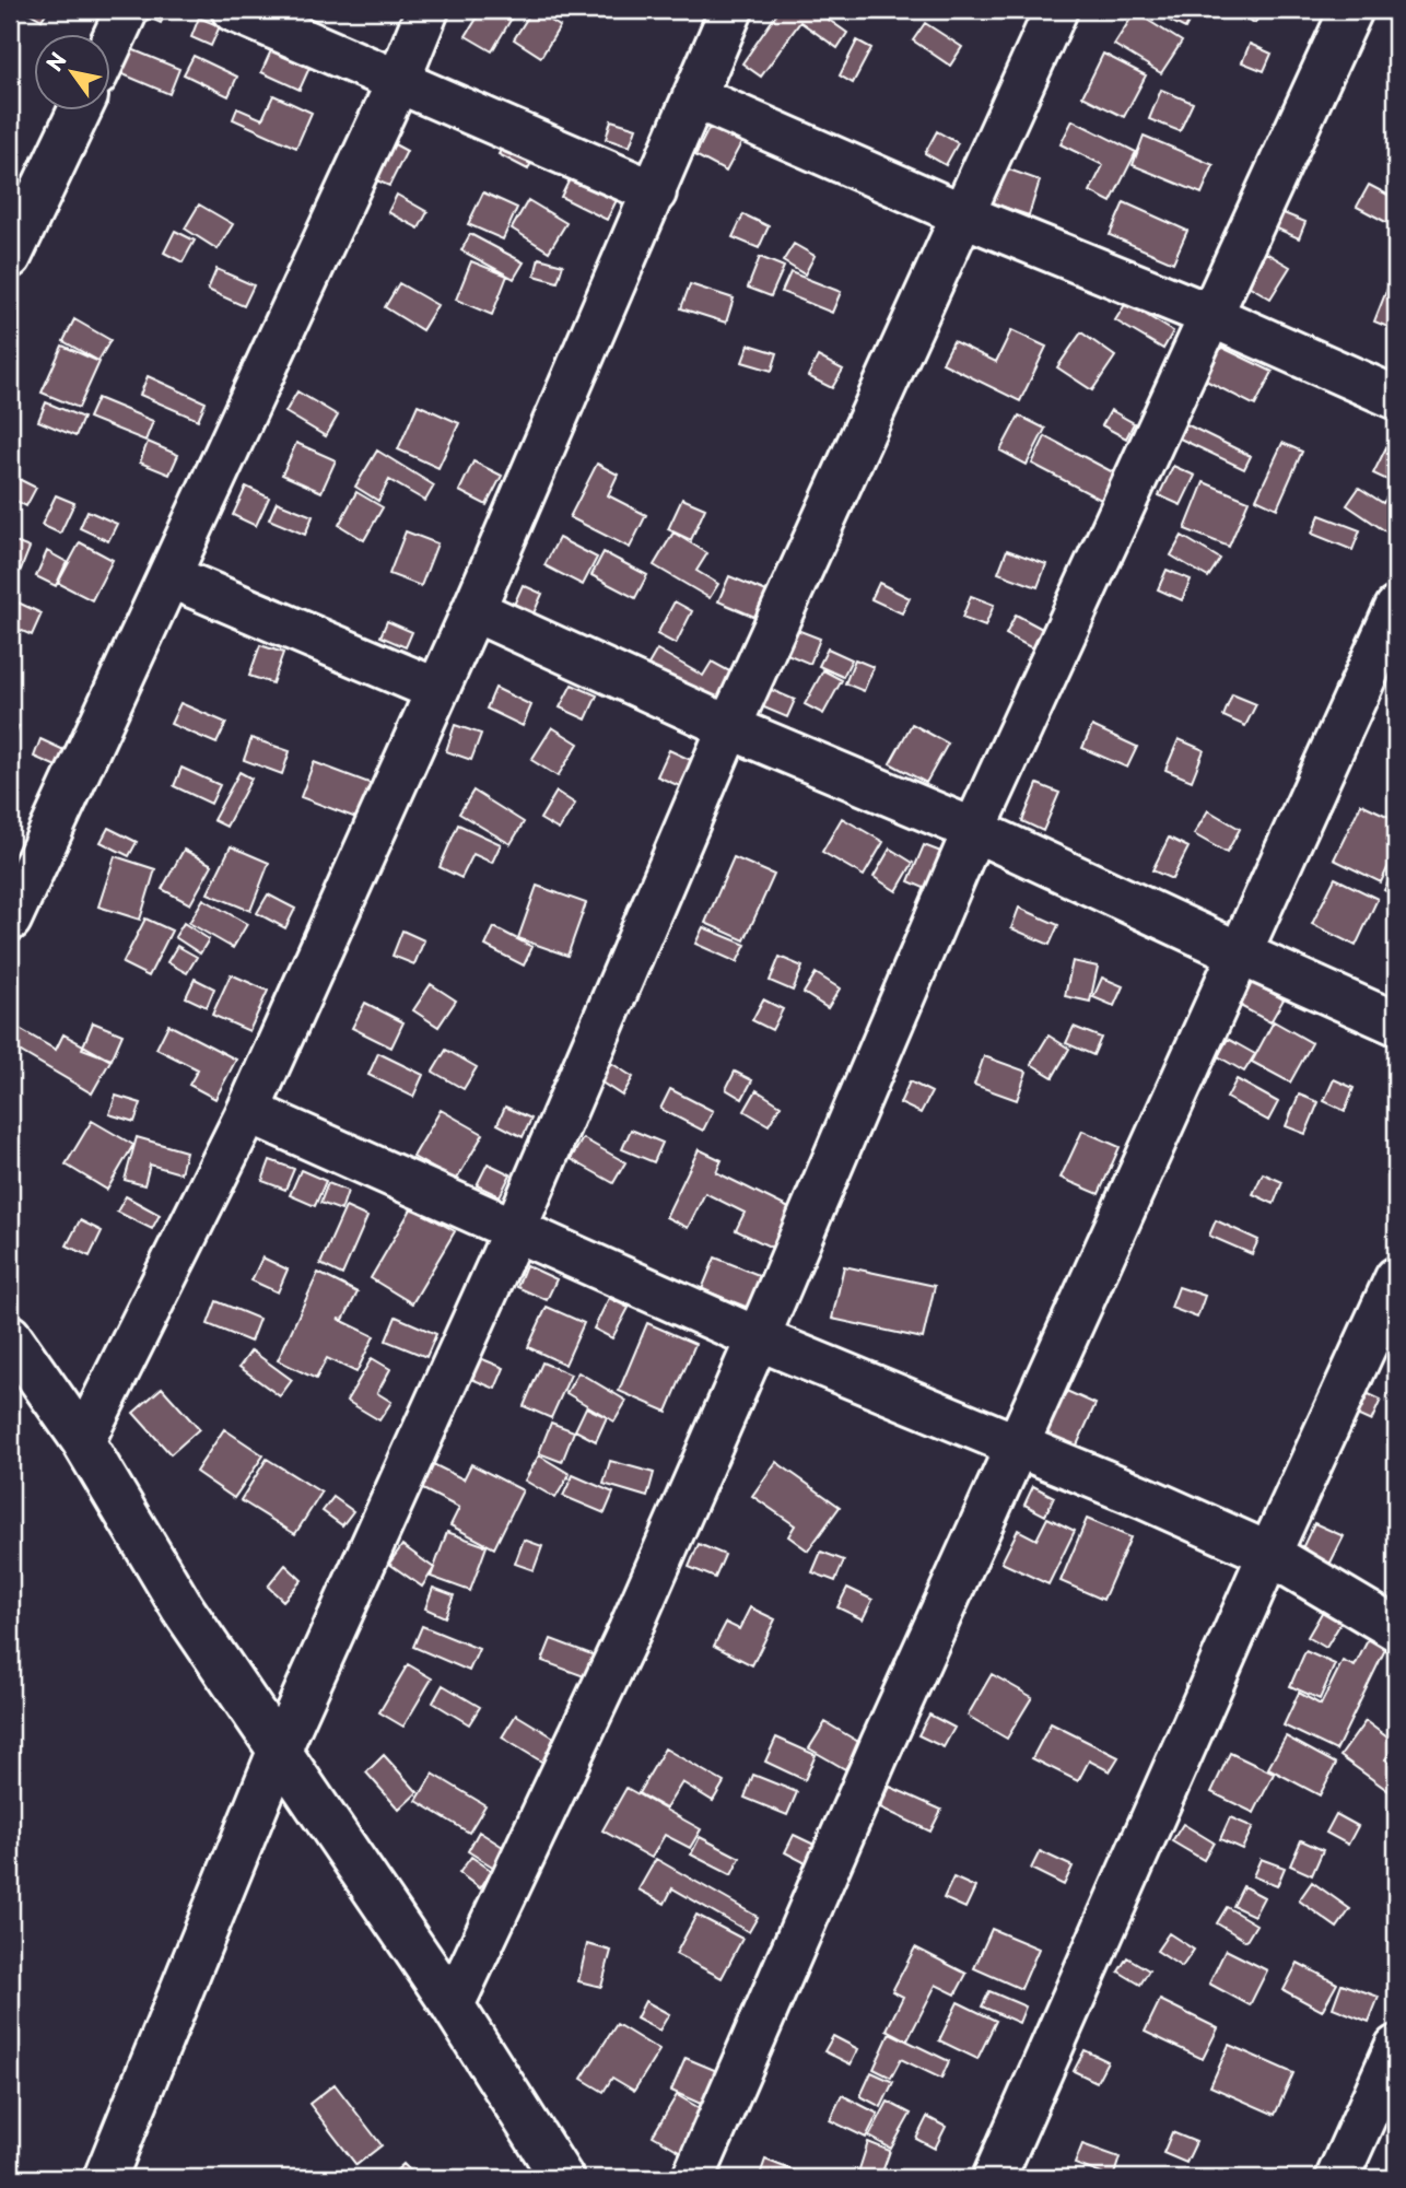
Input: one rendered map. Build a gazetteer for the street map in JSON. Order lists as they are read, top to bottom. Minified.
{"north":"top left"}
